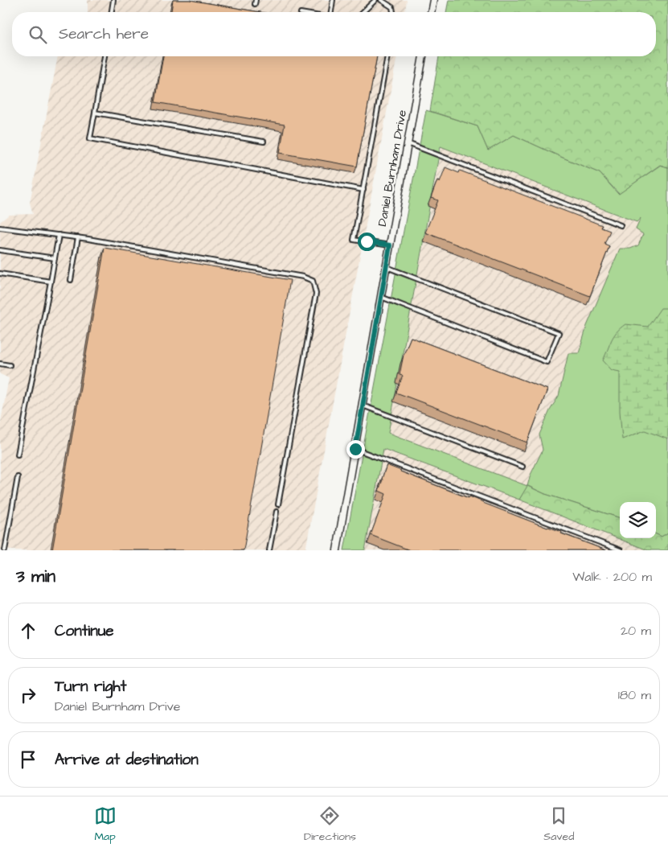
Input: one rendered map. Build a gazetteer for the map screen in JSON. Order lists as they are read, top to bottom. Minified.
{"streets":{"street":["Daniel Burnham Drive"]},"page":{"search":"Search here","heading":["3 min","Walk · 200 m"],"list":[["Continue","20 m"],["Turn right","Daniel Burnham Drive","180 m"],"Arrive at destination"],"nav":["Map","Directions","Saved"]}}
